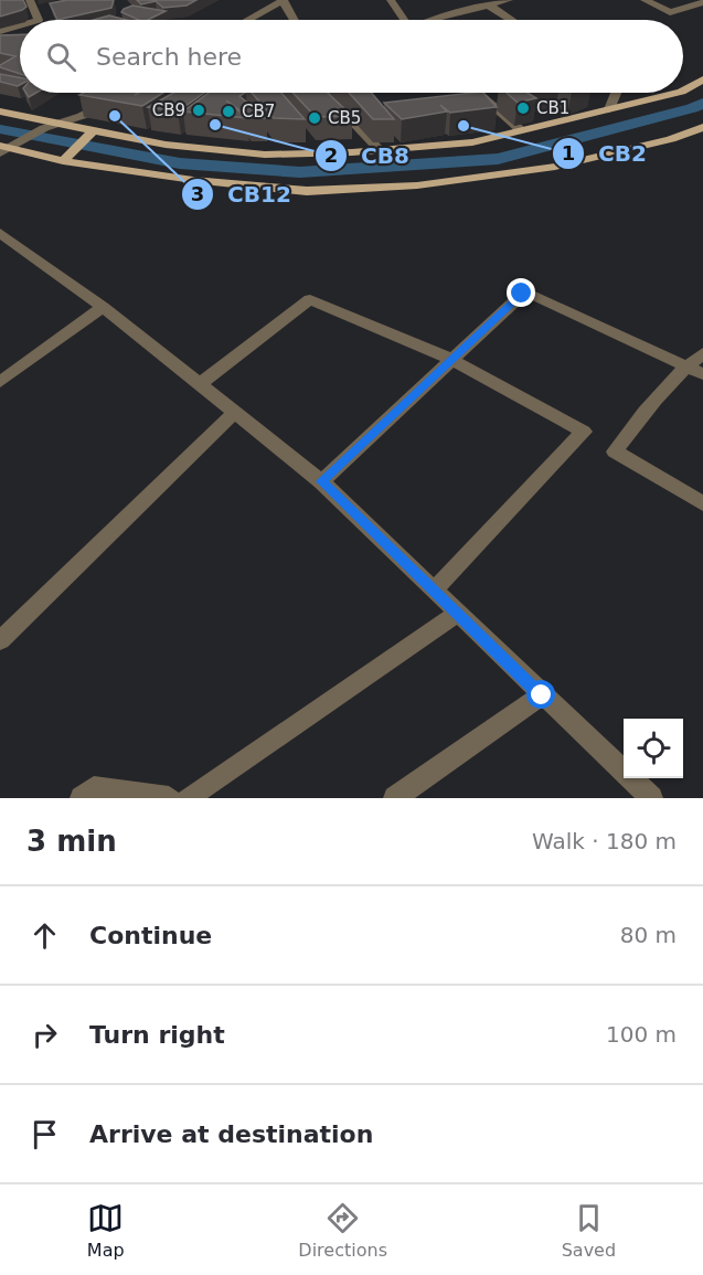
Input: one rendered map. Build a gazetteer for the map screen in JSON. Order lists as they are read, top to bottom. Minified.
{"places":["CB1","CB9","CB7","CB12","CB5","CB8","CB2"],"page":{"search":"Search here","heading":["3 min","Walk · 180 m"],"list":[["Continue","80 m"],["Turn right","100 m"],"Arrive at destination"],"nav":["Map","Directions","Saved"]}}
